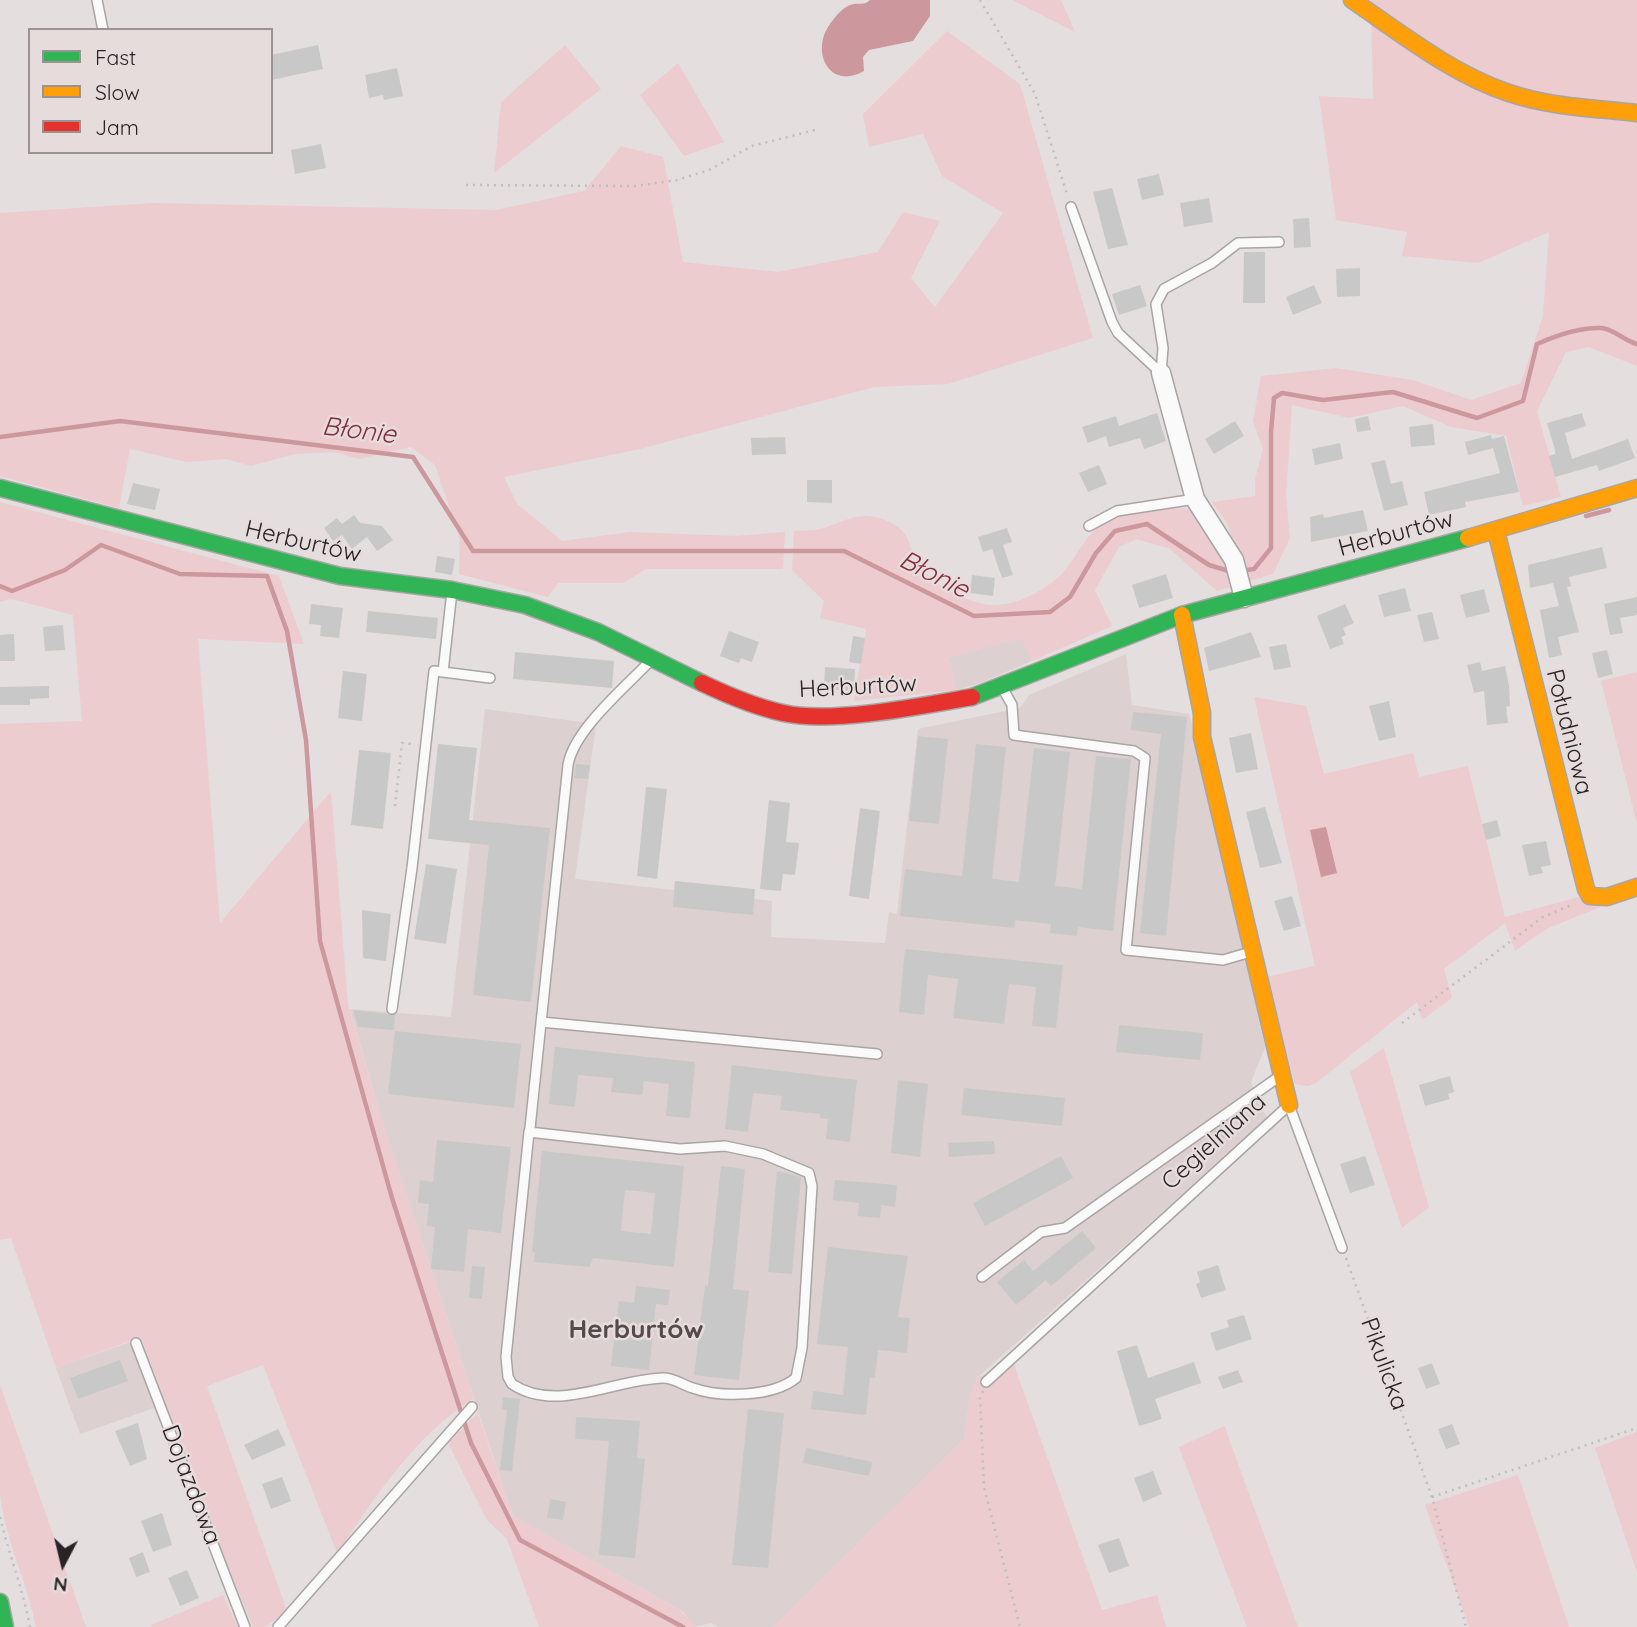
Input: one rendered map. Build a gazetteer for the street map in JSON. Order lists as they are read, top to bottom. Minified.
{"streets":{"street":["Herburtów","Południowa","Cegielniana"],"lane":["Dojazdowa"],"path":["Pikulicka"]},"crossings":[["Herburtów","Południowa"],["Herburtów","Cegielniana"]],"districts":["Herburtów"],"water":["Błonie"],"legend":["Fast","Slow","Jam"],"north":"bottom"}
